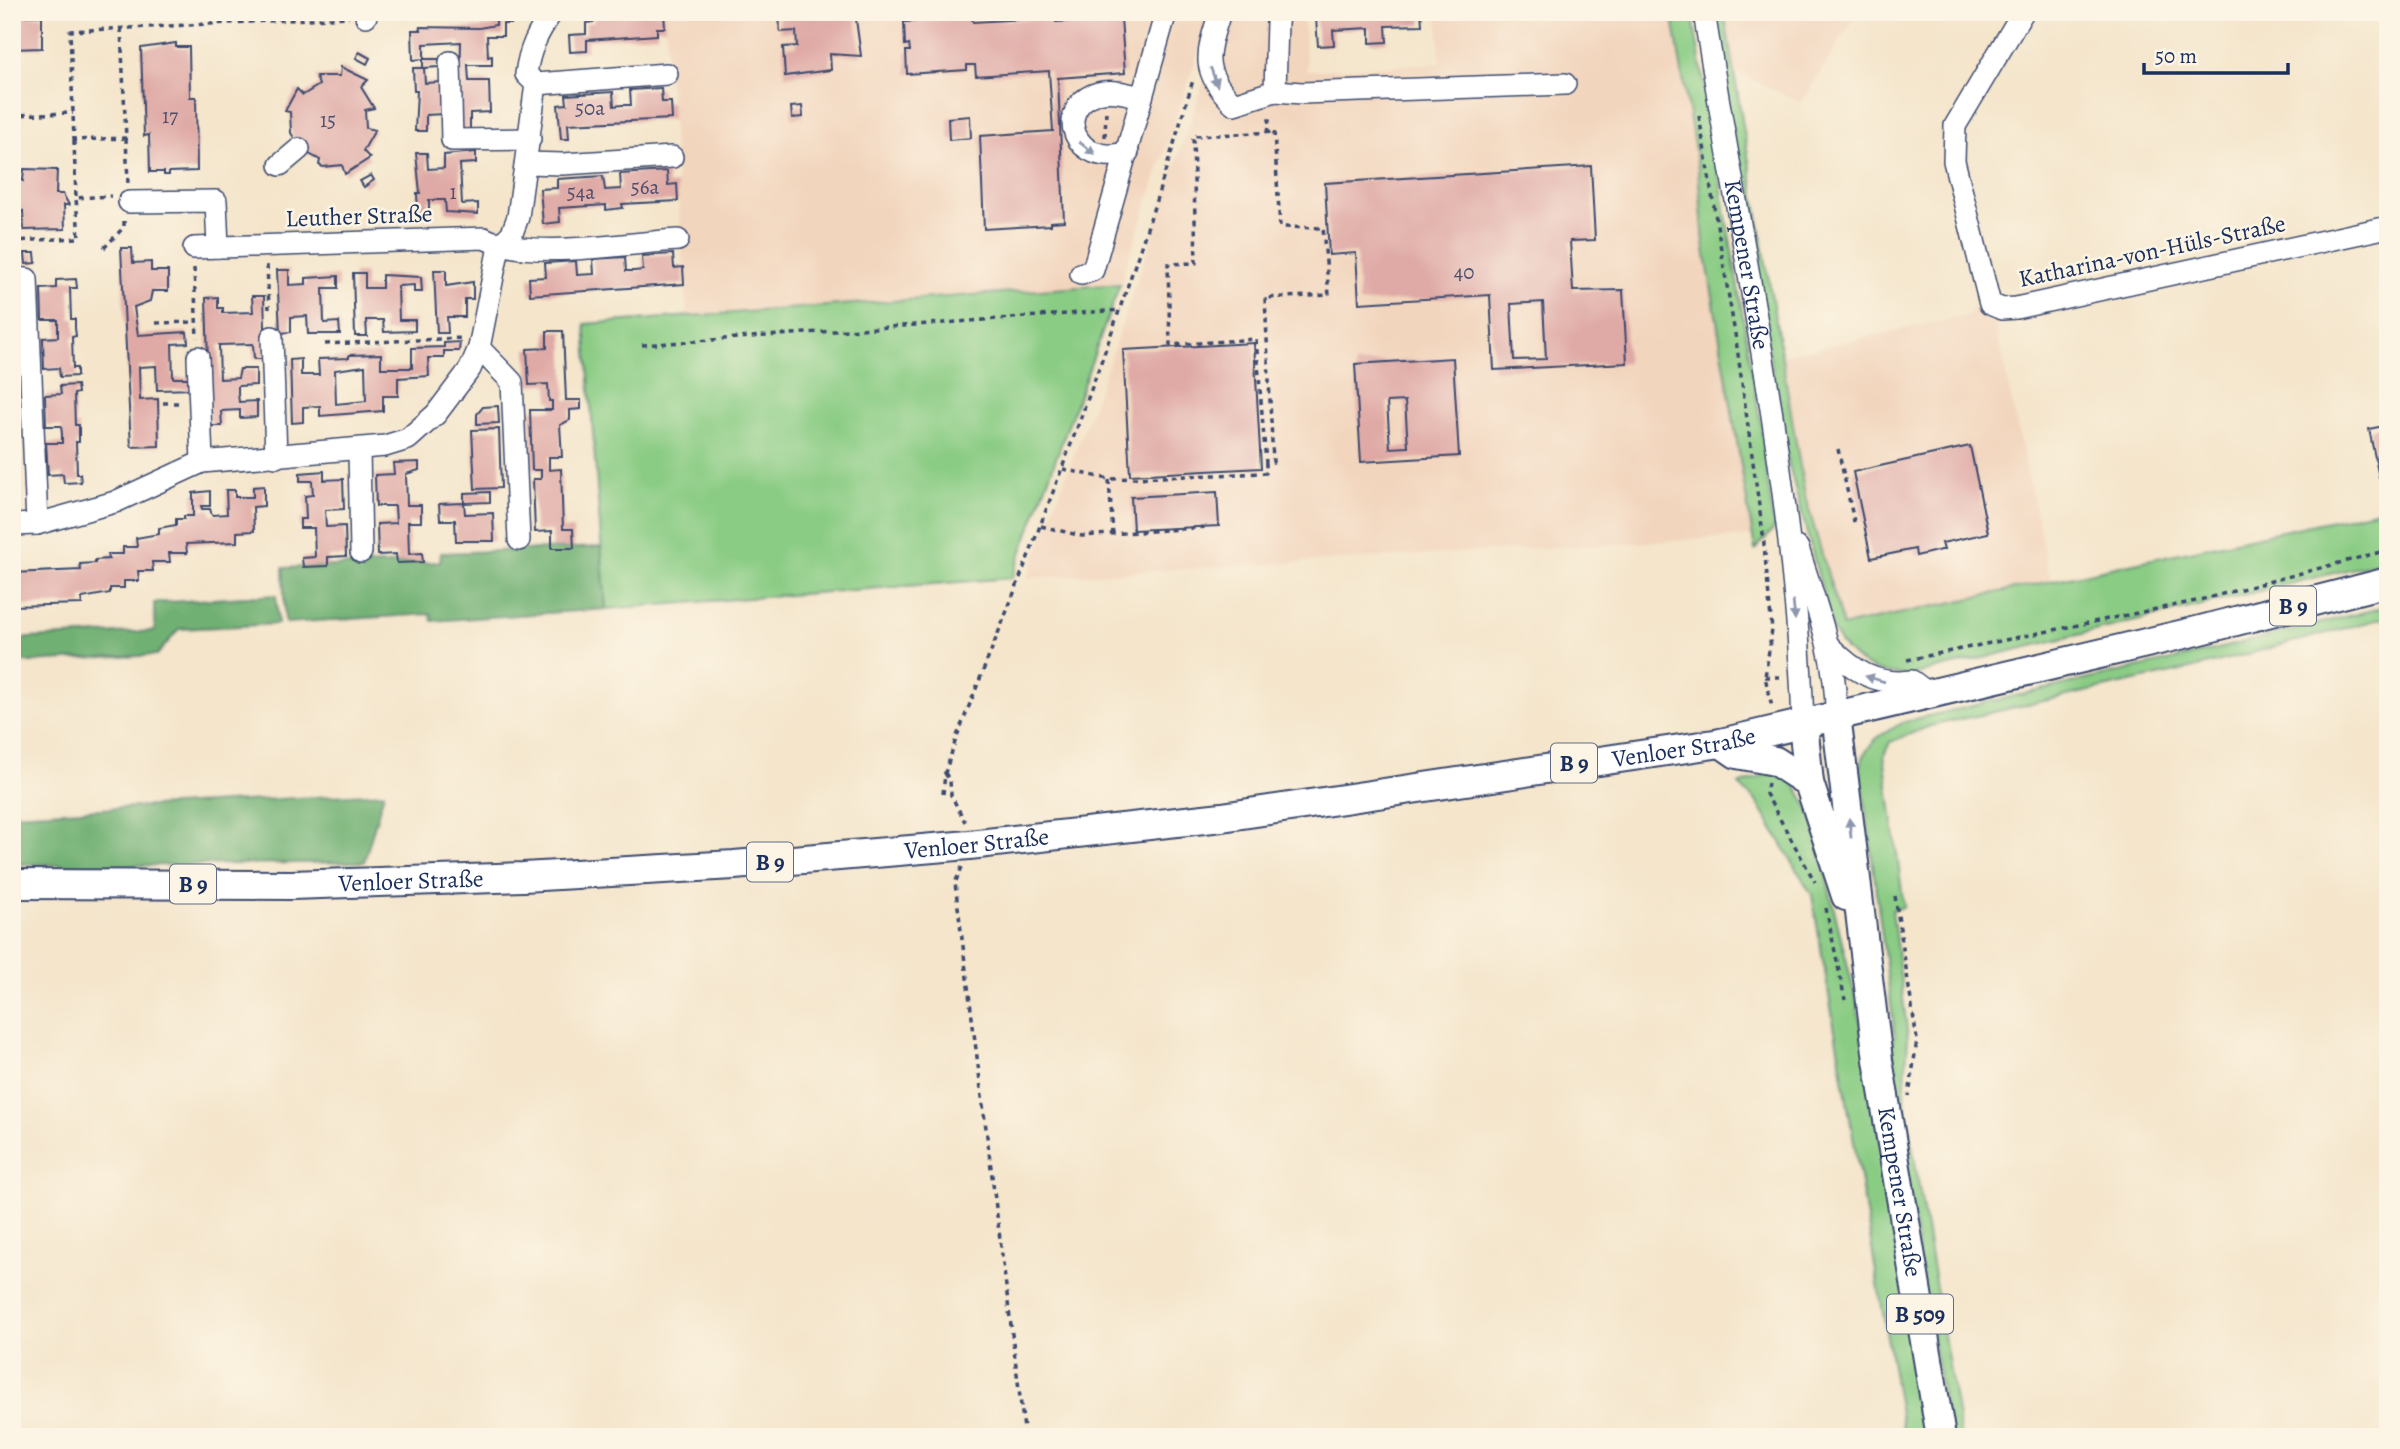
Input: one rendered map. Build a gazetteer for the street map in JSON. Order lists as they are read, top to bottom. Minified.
{"streets":{"main road":["Kempener Straße","B 9","Venloer Straße","B 509"],"street":["Leuther Straße","Katharina-von-Hüls-Straße"]},"crossings":[["Kempener Straße","Venloer Straße"]],"house_numbers":["50a","17","15","56a","1","54a","40"],"scale_bar":"50 m"}
